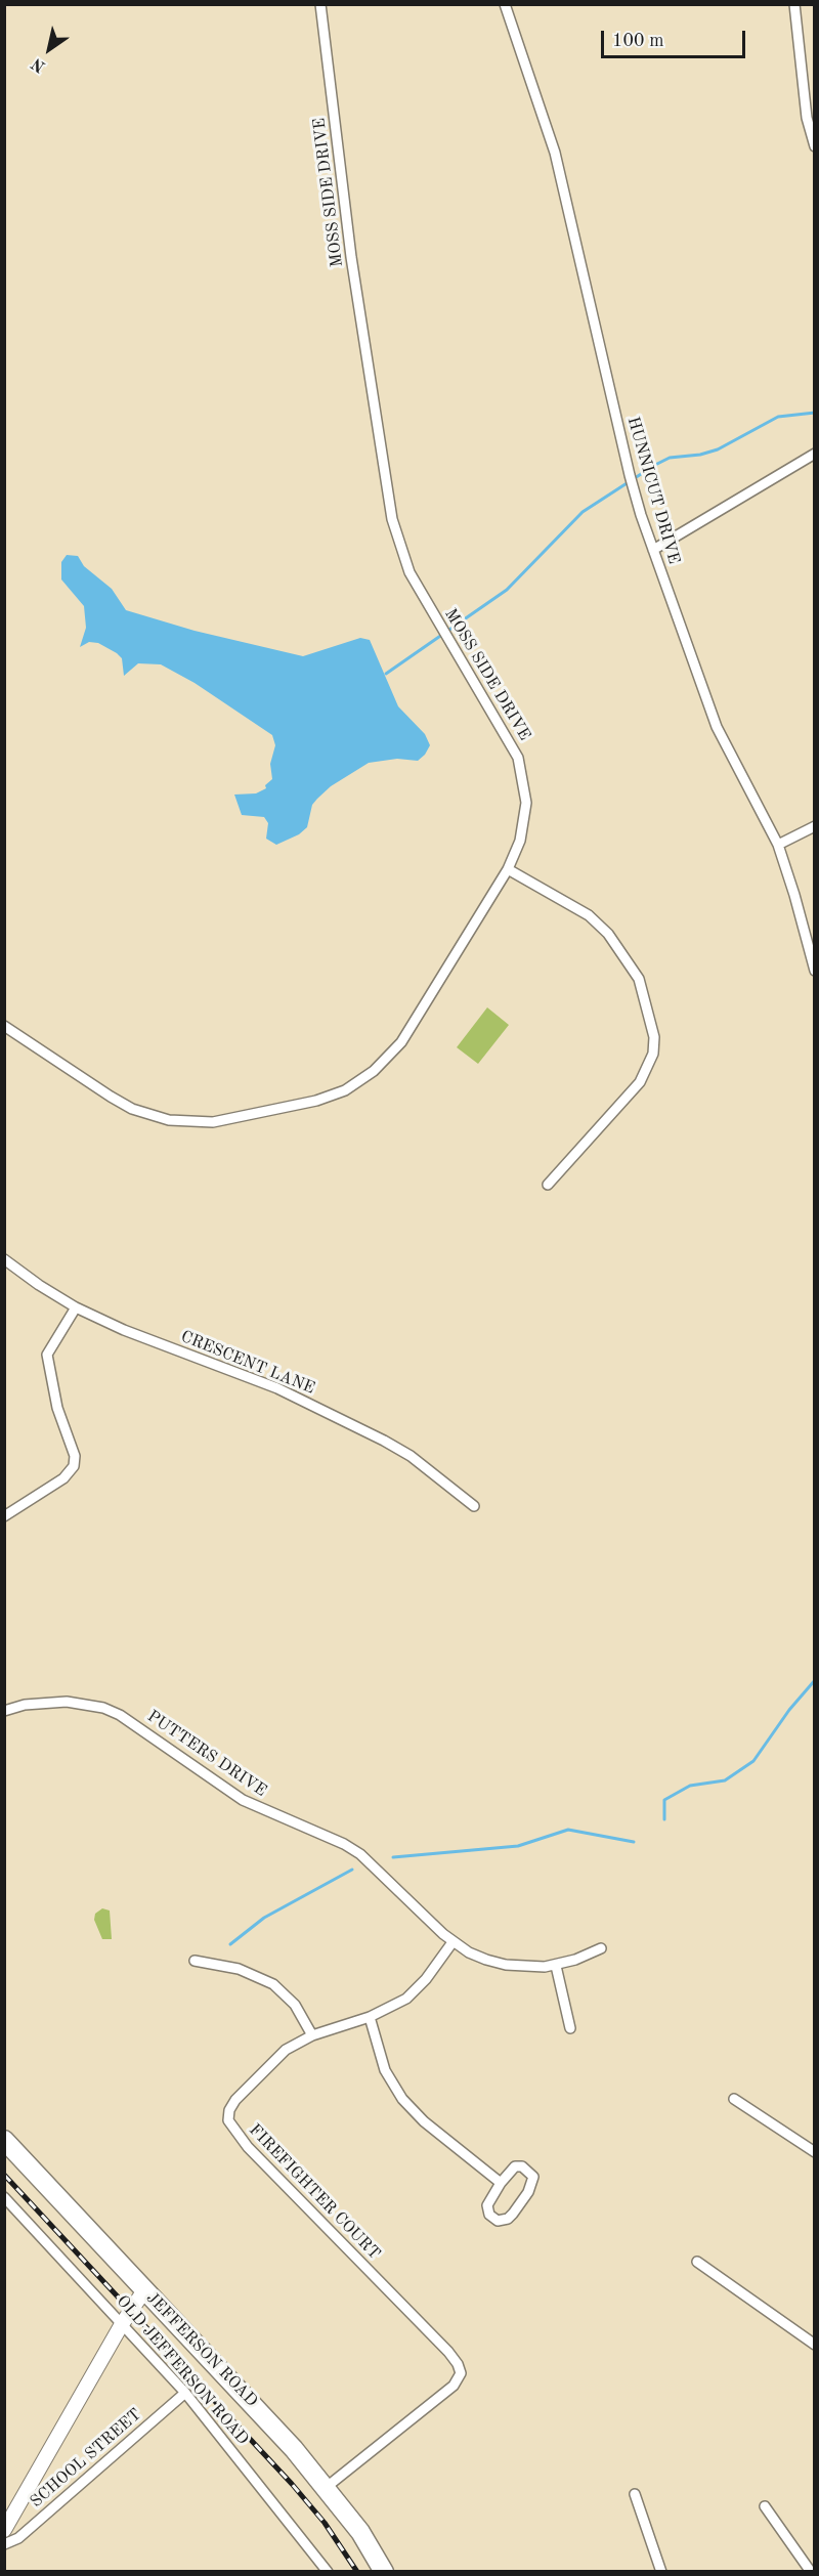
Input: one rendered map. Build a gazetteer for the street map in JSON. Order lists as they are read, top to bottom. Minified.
{"streets":{"highway":["JEFFERSON ROAD"],"street":["MOSS SIDE DRIVE","HUNNICUT DRIVE","CRESCENT LANE","PUTTERS DRIVE","FIREFIGHTER COURT","OLD JEFFERSON ROAD","SCHOOL STREET"]},"crossings":[["PUTTERS DRIVE","FIREFIGHTER COURT"],["FIREFIGHTER COURT","JEFFERSON ROAD"],["OLD JEFFERSON ROAD","SCHOOL STREET"]],"scale_bar":"100 m","north":"bottom left"}
